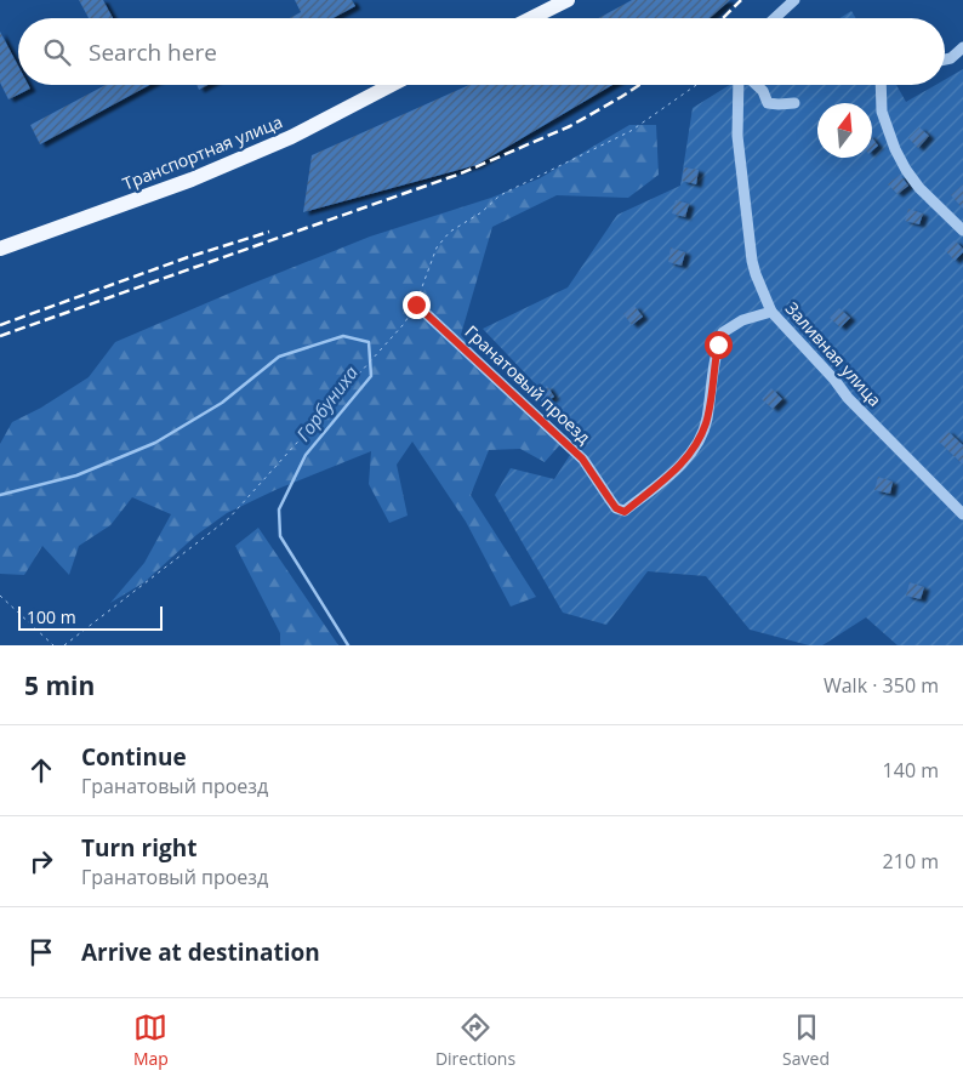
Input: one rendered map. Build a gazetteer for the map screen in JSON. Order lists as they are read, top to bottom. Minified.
{"streets":{"main road":["Транспортная улица"],"street":["Заливная улица","Гранатовый проезд"]},"crossings":[["Заливная улица","Гранатовый проезд"]],"water":["Горбуниха"],"scale_bar":"100 m","north":"top","page":{"search":"Search here","scale":"100 m","heading":["5 min","Walk · 350 m"],"list":[["Continue","Гранатовый проезд","140 m"],["Turn right","Гранатовый проезд","210 m"],"Arrive at destination"],"nav":["Map","Directions","Saved"]}}
